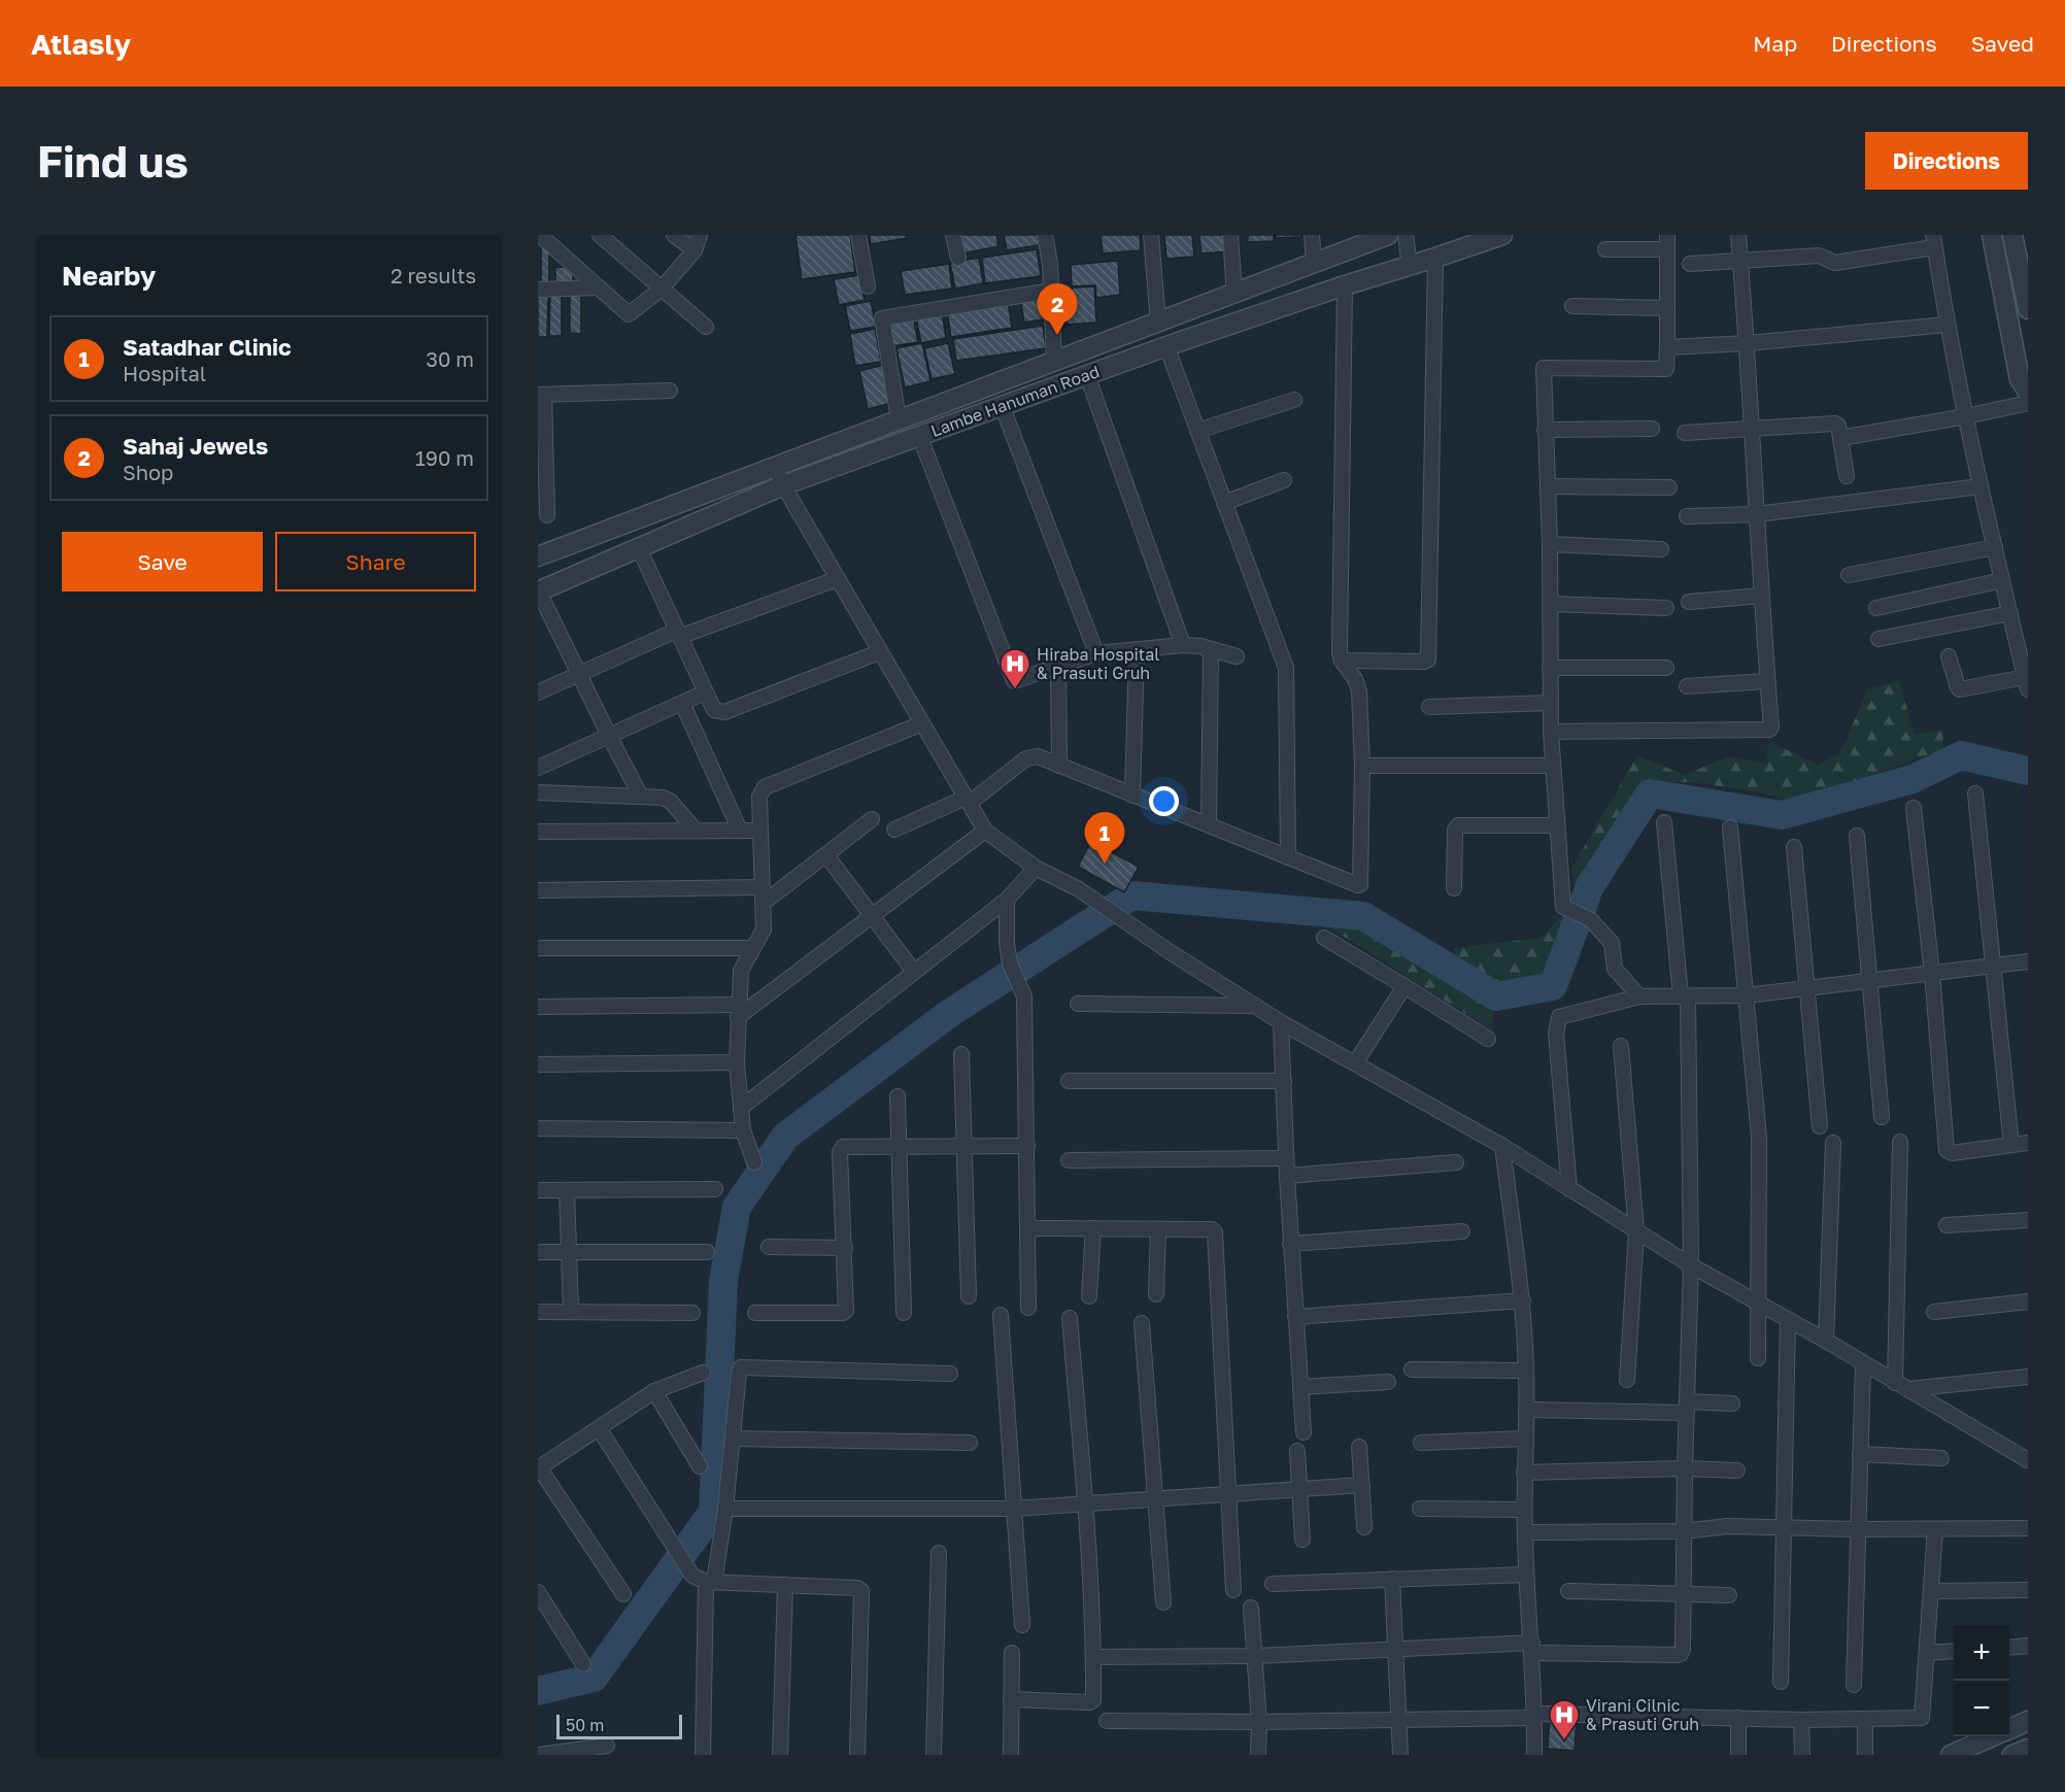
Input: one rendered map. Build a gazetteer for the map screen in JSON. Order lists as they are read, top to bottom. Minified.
{"streets":{"street":["Lambe Hanuman Road"]},"places":{"hospital":["Hiraba Hospital & Prasuti Gruh","Virani Cilnic & Prasuti Gruh"]},"scale_bar":"50 m","page":{"header":"Atlasly","nav":["Map","Directions","Saved"],"buttons":["Directions",["Save","Share"]],"title":"Find us","heading":["Nearby","2 results"],"pins":["2","1"],"list":[{"mark":"1","name":"Satadhar Clinic","note":"Hospital","value":"30 m"},{"mark":"2","name":"Sahaj Jewels","note":"Shop","value":"190 m"}],"map_buttons":["+","−"],"scale":"50 m"}}
